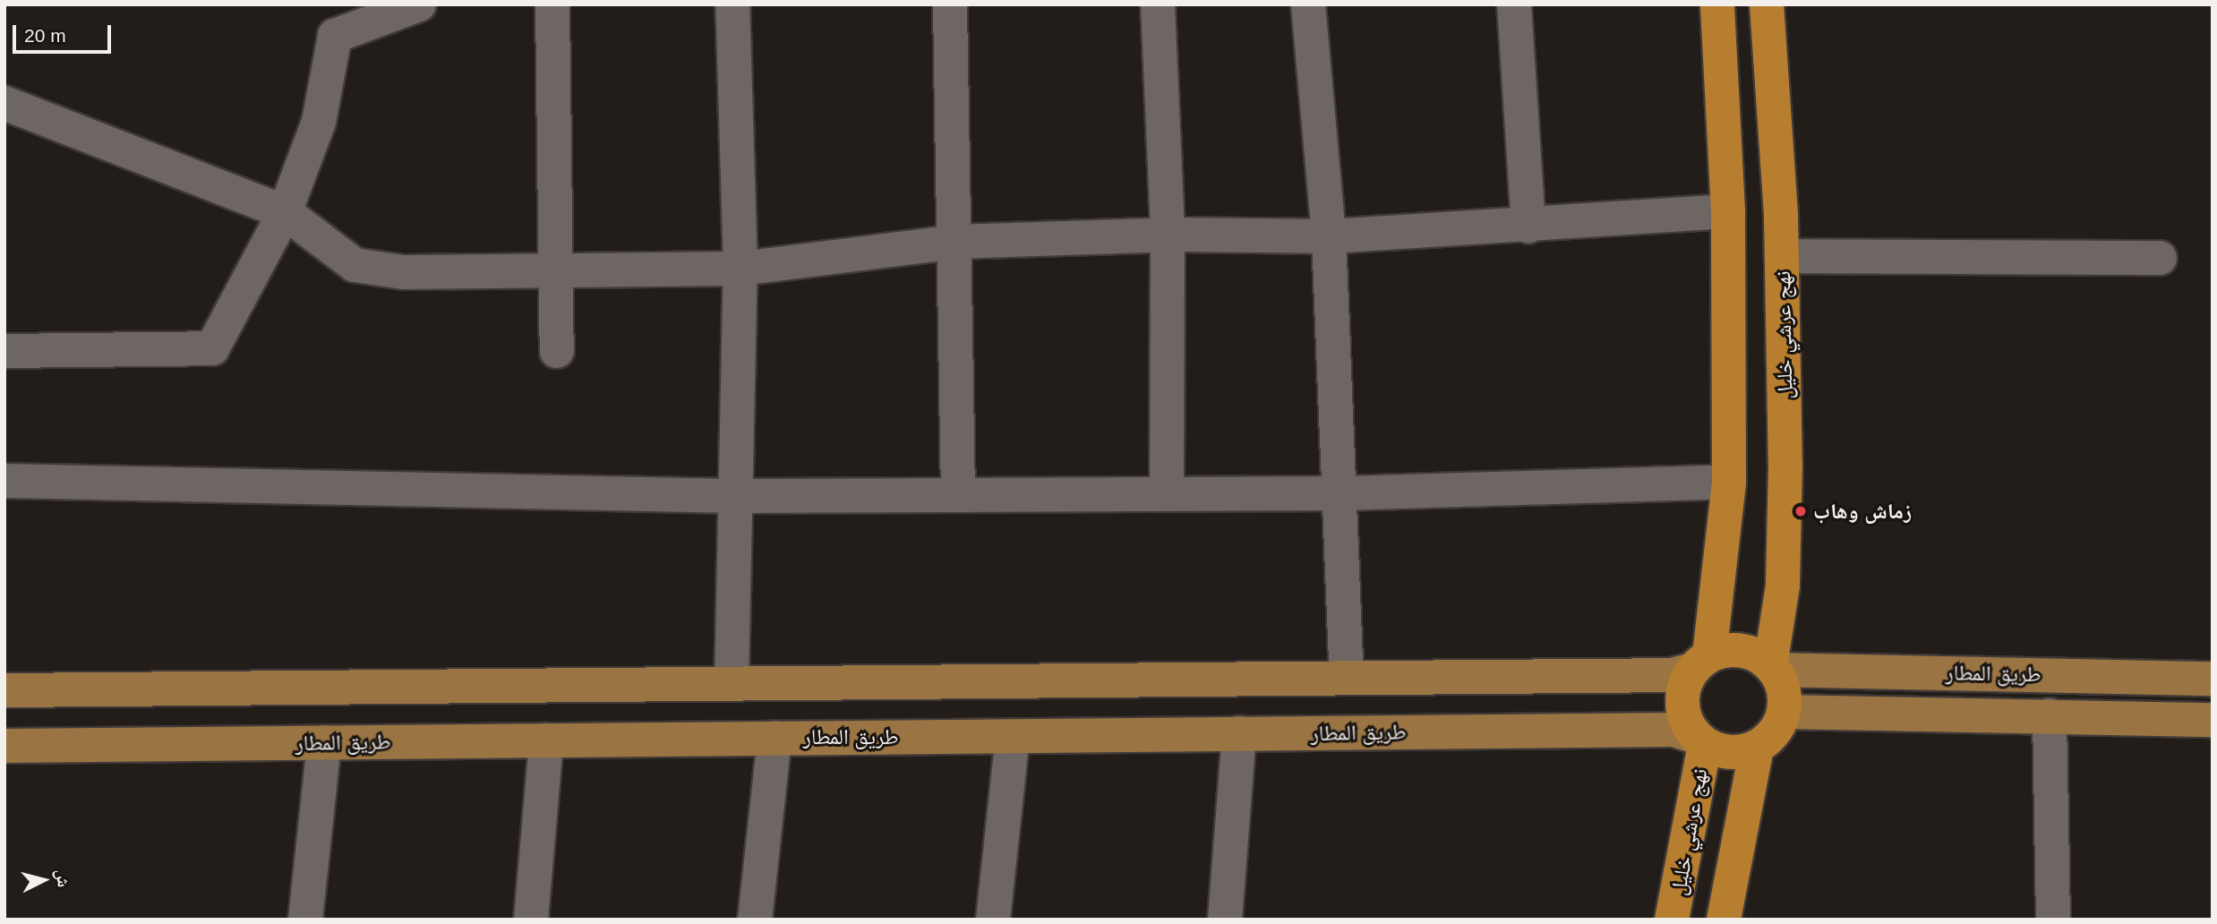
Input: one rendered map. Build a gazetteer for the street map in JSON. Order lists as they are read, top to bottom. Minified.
{"streets":{"highway":["نهج عرشي خليل"],"main road":["طريق المطار"]},"crossings":[["نهج عرشي خليل","طريق المطار"]],"places":["زماش وهاب"],"scale_bar":"20 m","north":"right"}
